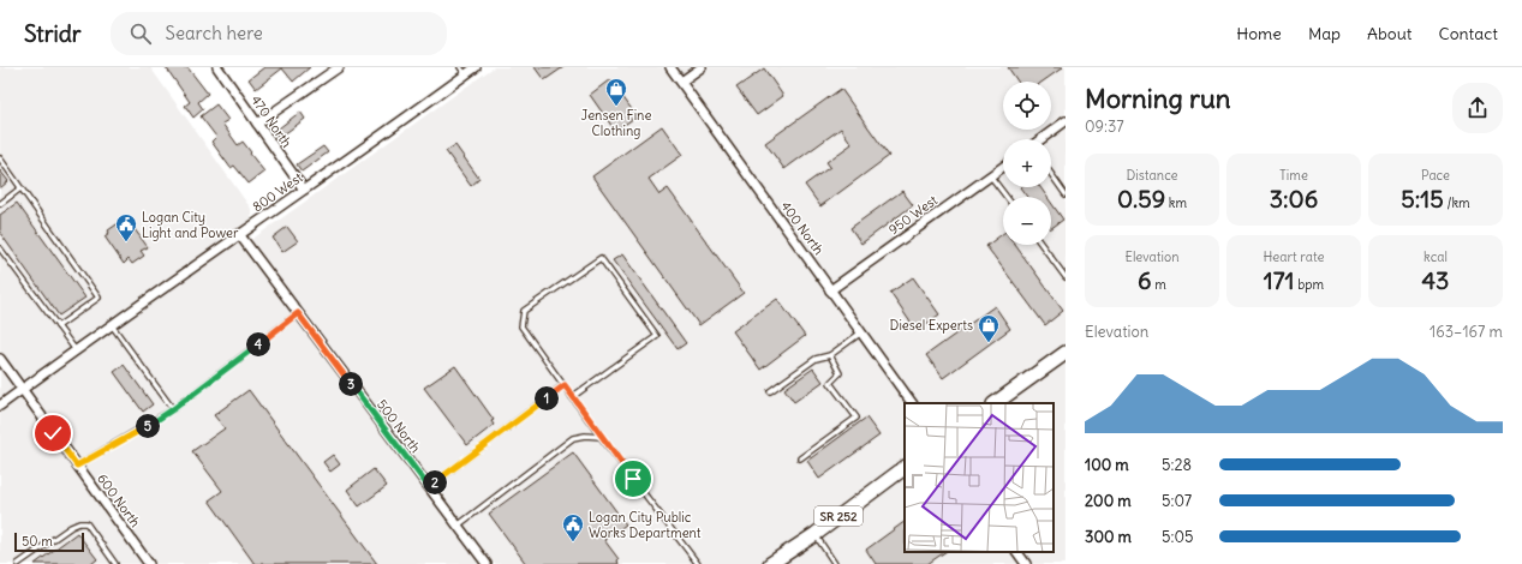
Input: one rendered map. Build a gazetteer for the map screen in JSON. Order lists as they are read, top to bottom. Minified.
{"streets":{"main road":["SR 252"],"street":["470 North","800 West","950 West","400 North","500 North","600 North"]},"crossings":[["470 North","800 West"],["800 West","500 North"],["800 West","600 North"],["950 West","400 North"]],"places":{"shop":["Jensen Fine Clothing","Diesel Experts"],"public building":["Logan City Light and Power","Logan City Public Works Department"]},"scale_bar":"50 m","page":{"header":"Stridr","search":"Search here","nav":["Home","Map","About","Contact"],"heading":["Morning run","09:37"],"map_buttons":["+","−"],"stats":[["Distance","0.59 km"],["Time","3:06"],["Pace","5:15 /km"],["Elevation","6 m"],["Heart rate","171 bpm"],["kcal","43"]],"chart":["Elevation","163–167 m"],"pins":["4","3","1","5","2"],"list":[{"name":"100 m","note":"5:28"},{"name":"200 m","note":"5:07"},{"name":"300 m","note":"5:05"}],"scale":"50 m"}}
